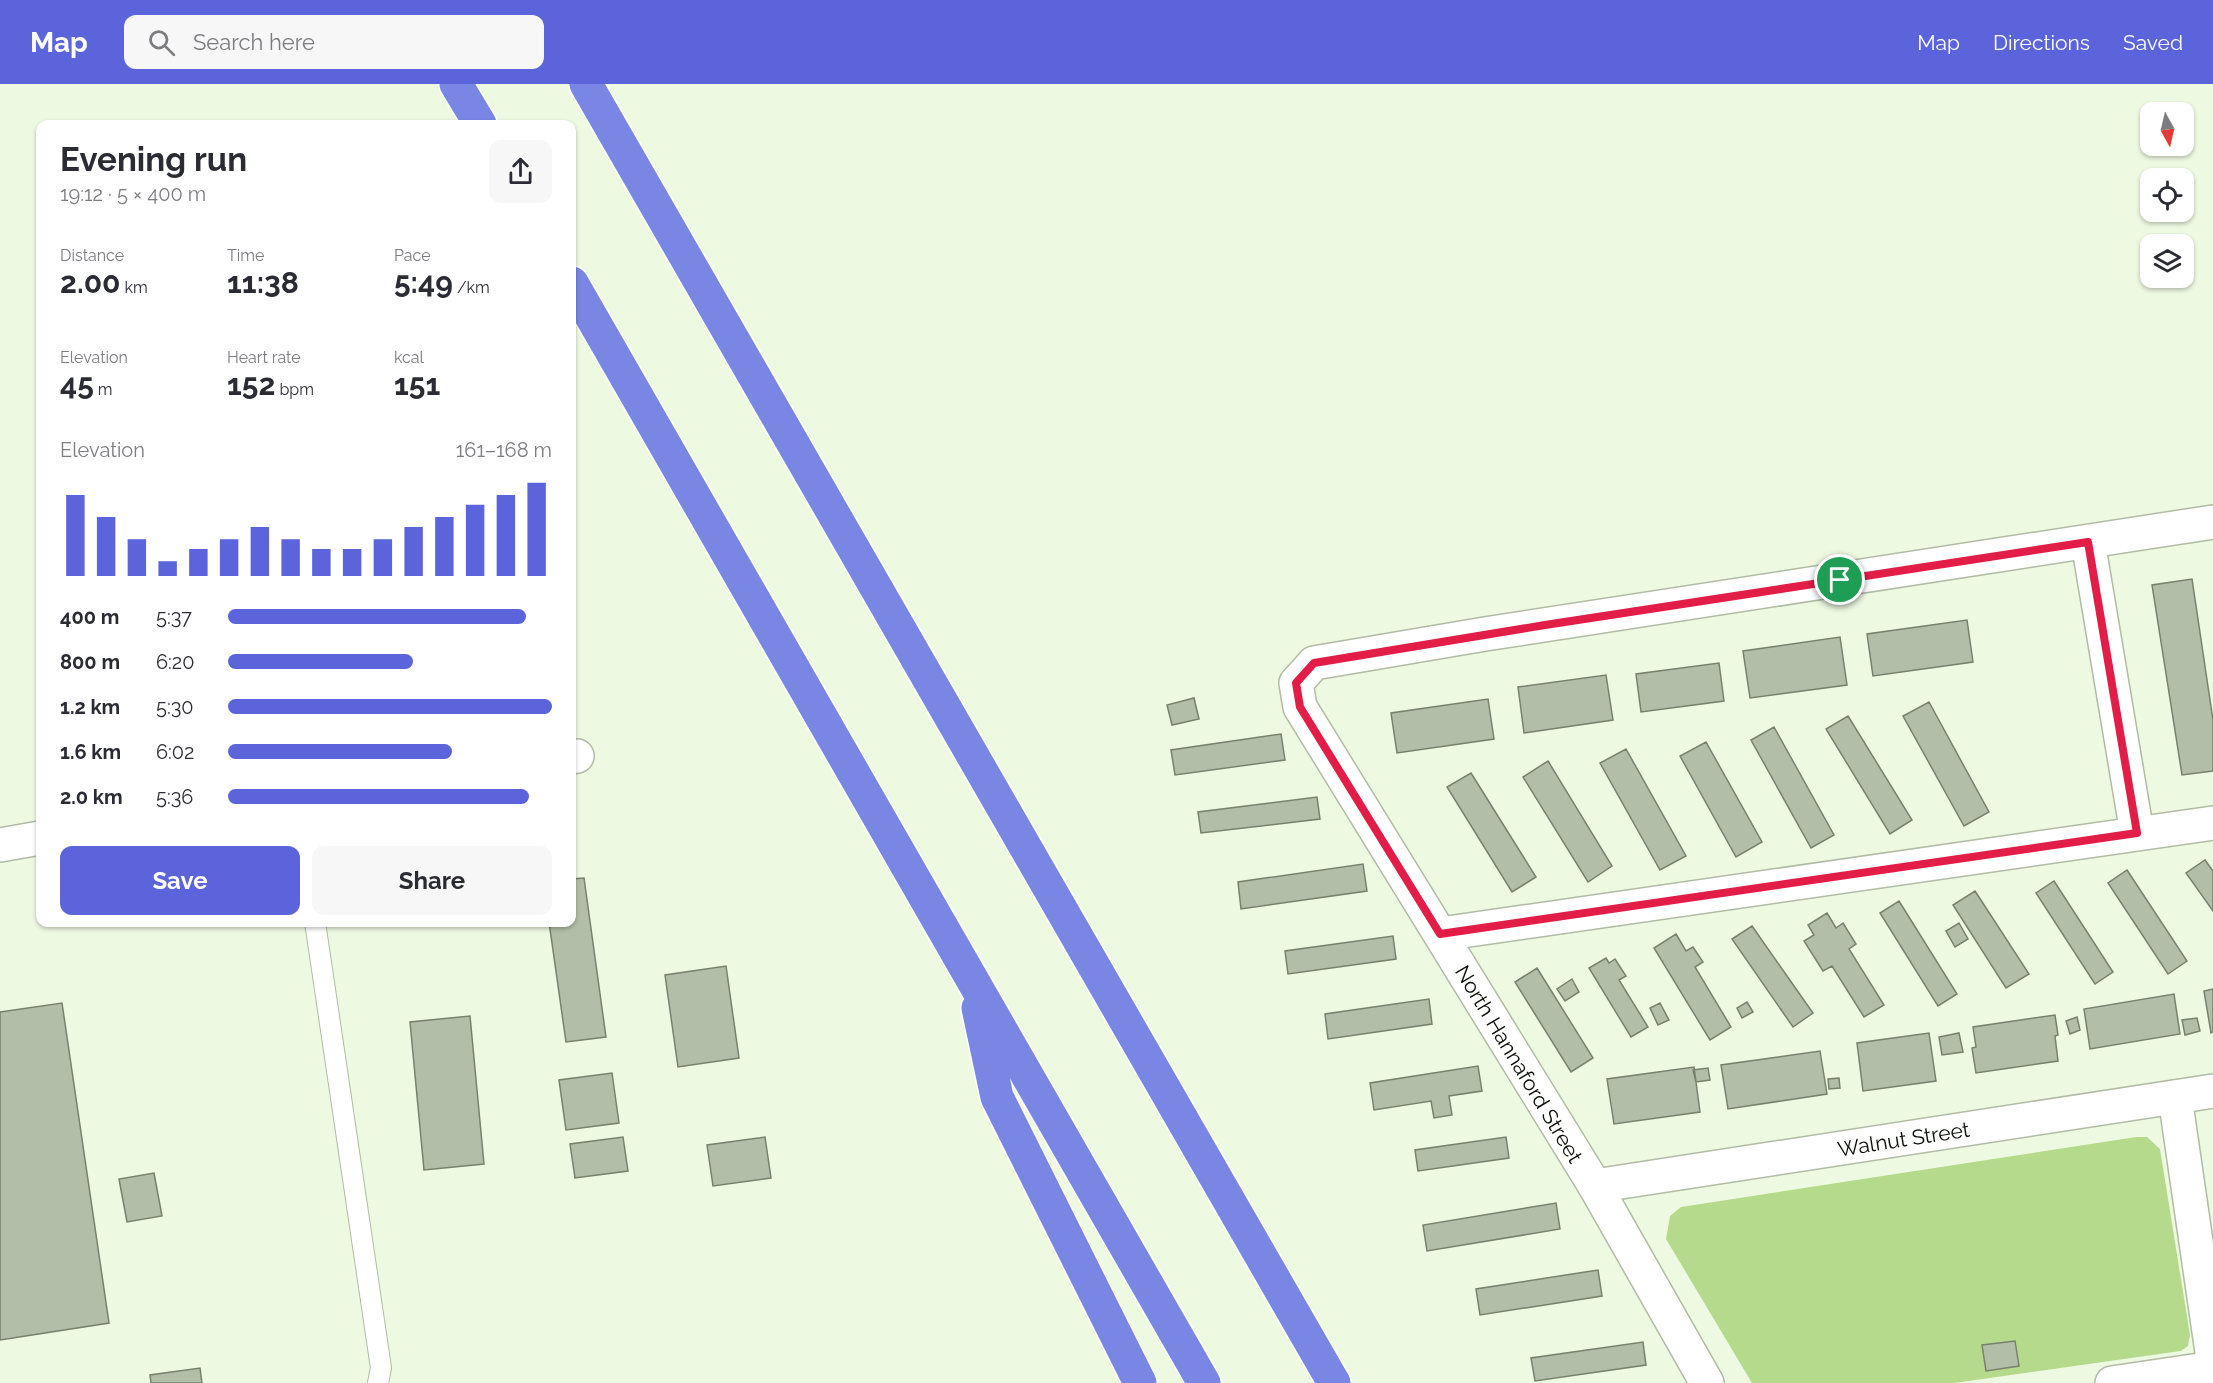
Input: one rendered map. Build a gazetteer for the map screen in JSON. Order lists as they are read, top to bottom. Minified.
{"streets":{"street":["North Hannaford Street","Walnut Street"]},"crossings":[["North Hannaford Street","Walnut Street"]],"north":"bottom","page":{"header":"Map","search":"Search here","nav":["Map","Directions","Saved"],"heading":["Evening run","19:12 · 5 × 400 m"],"stats":[["Distance","2.00 km"],["Time","11:38"],["Pace","5:49 /km"],["Elevation","45 m"],["Heart rate","152 bpm"],["kcal","151"]],"chart":["Elevation","161–168 m"],"list":[{"name":"400 m","note":"5:37"},{"name":"800 m","note":"6:20"},{"name":"1.2 km","note":"5:30"},{"name":"1.6 km","note":"6:02"},{"name":"2.0 km","note":"5:36"}],"buttons":["Save","Share"]}}
